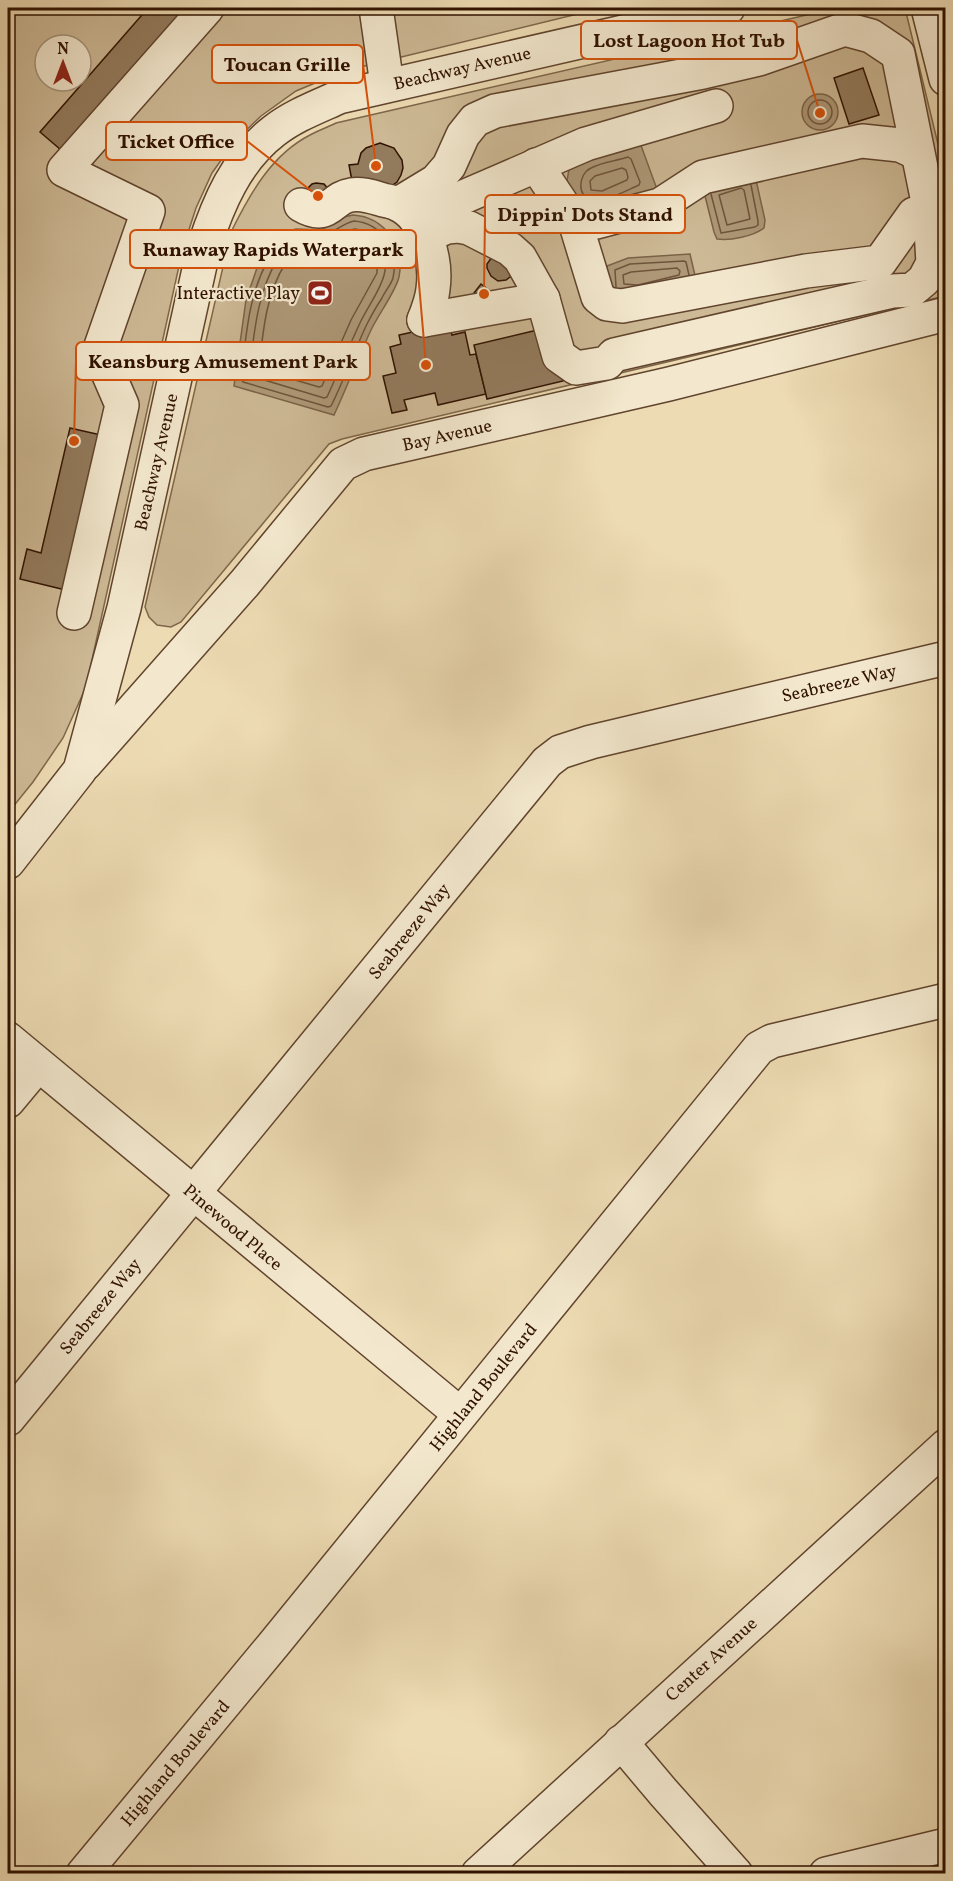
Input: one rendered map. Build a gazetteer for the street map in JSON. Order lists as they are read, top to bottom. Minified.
{"streets":{"street":["Beachway Avenue","Bay Avenue","Seabreeze Way","Pinewood Place","Highland Boulevard","Center Avenue"]},"crossings":[["Beachway Avenue","Bay Avenue"],["Seabreeze Way","Pinewood Place"],["Pinewood Place","Highland Boulevard"]],"places":{"other":["Lost Lagoon Hot Tub","Toucan Grille","Ticket Office","Dippin' Dots Stand","Runaway Rapids Waterpark","Keansburg Amusement Park"],"sports":["Interactive Play"]},"north":"top"}
